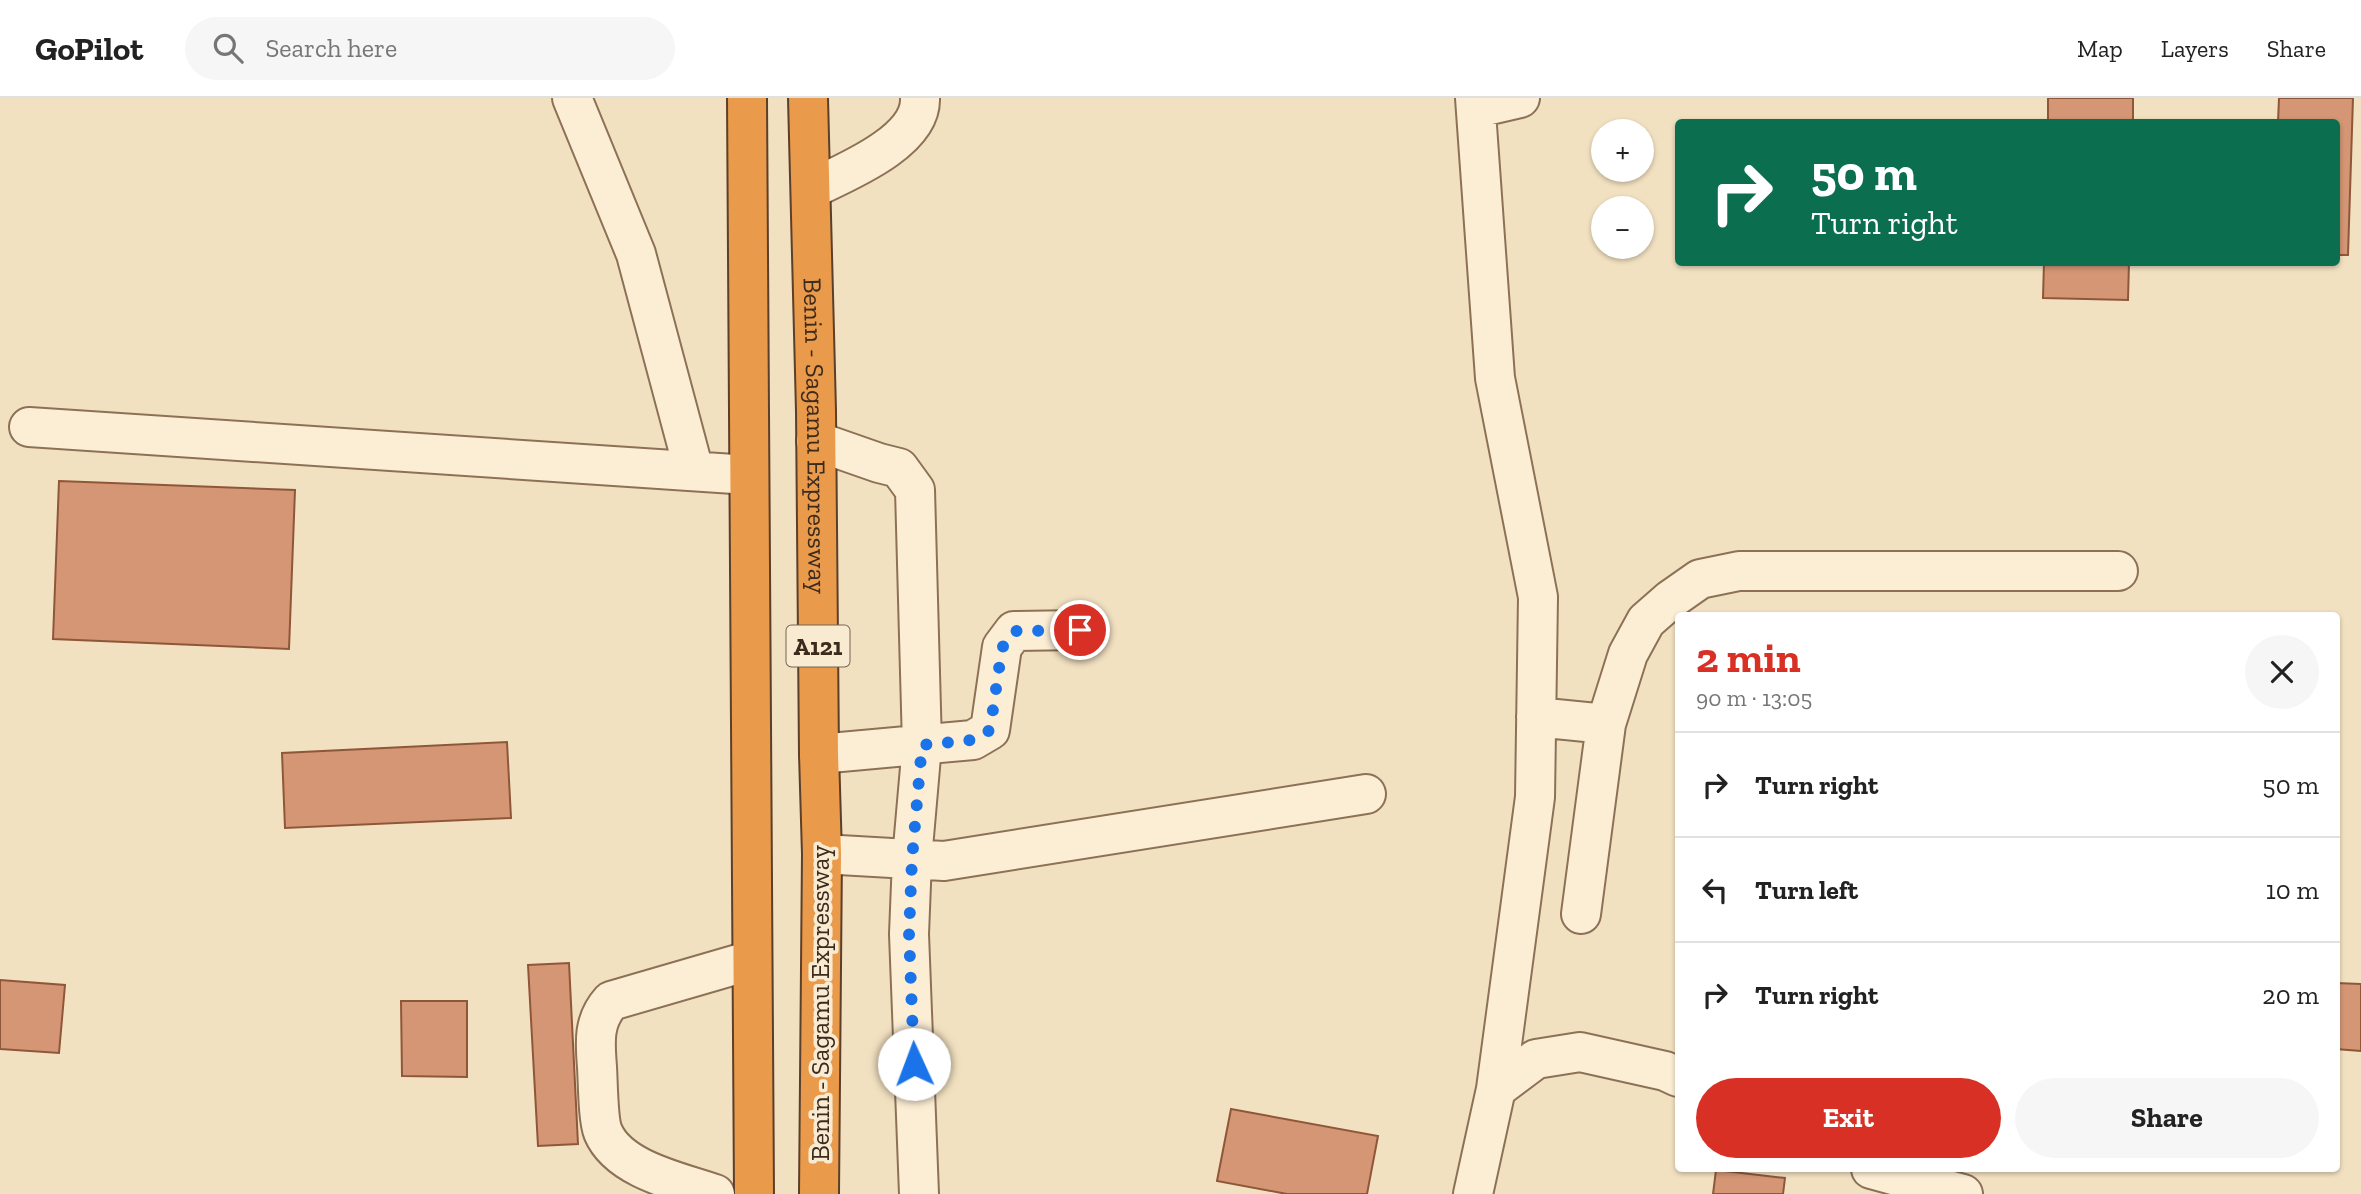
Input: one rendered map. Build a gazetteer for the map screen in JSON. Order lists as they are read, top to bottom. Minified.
{"streets":{"highway":["Benin - Sagamu Expressway","A121"]},"page":{"header":"GoPilot","search":"Search here","nav":["Map","Layers","Share"],"map_buttons":["+","−"],"turn":["50 m","Turn right"],"heading":["2 min","90 m · 13:05"],"list":[{"name":"Turn right","value":"50 m"},{"name":"Turn left","value":"10 m"},{"name":"Turn right","value":"20 m"}],"buttons":["Exit","Share"]}}
